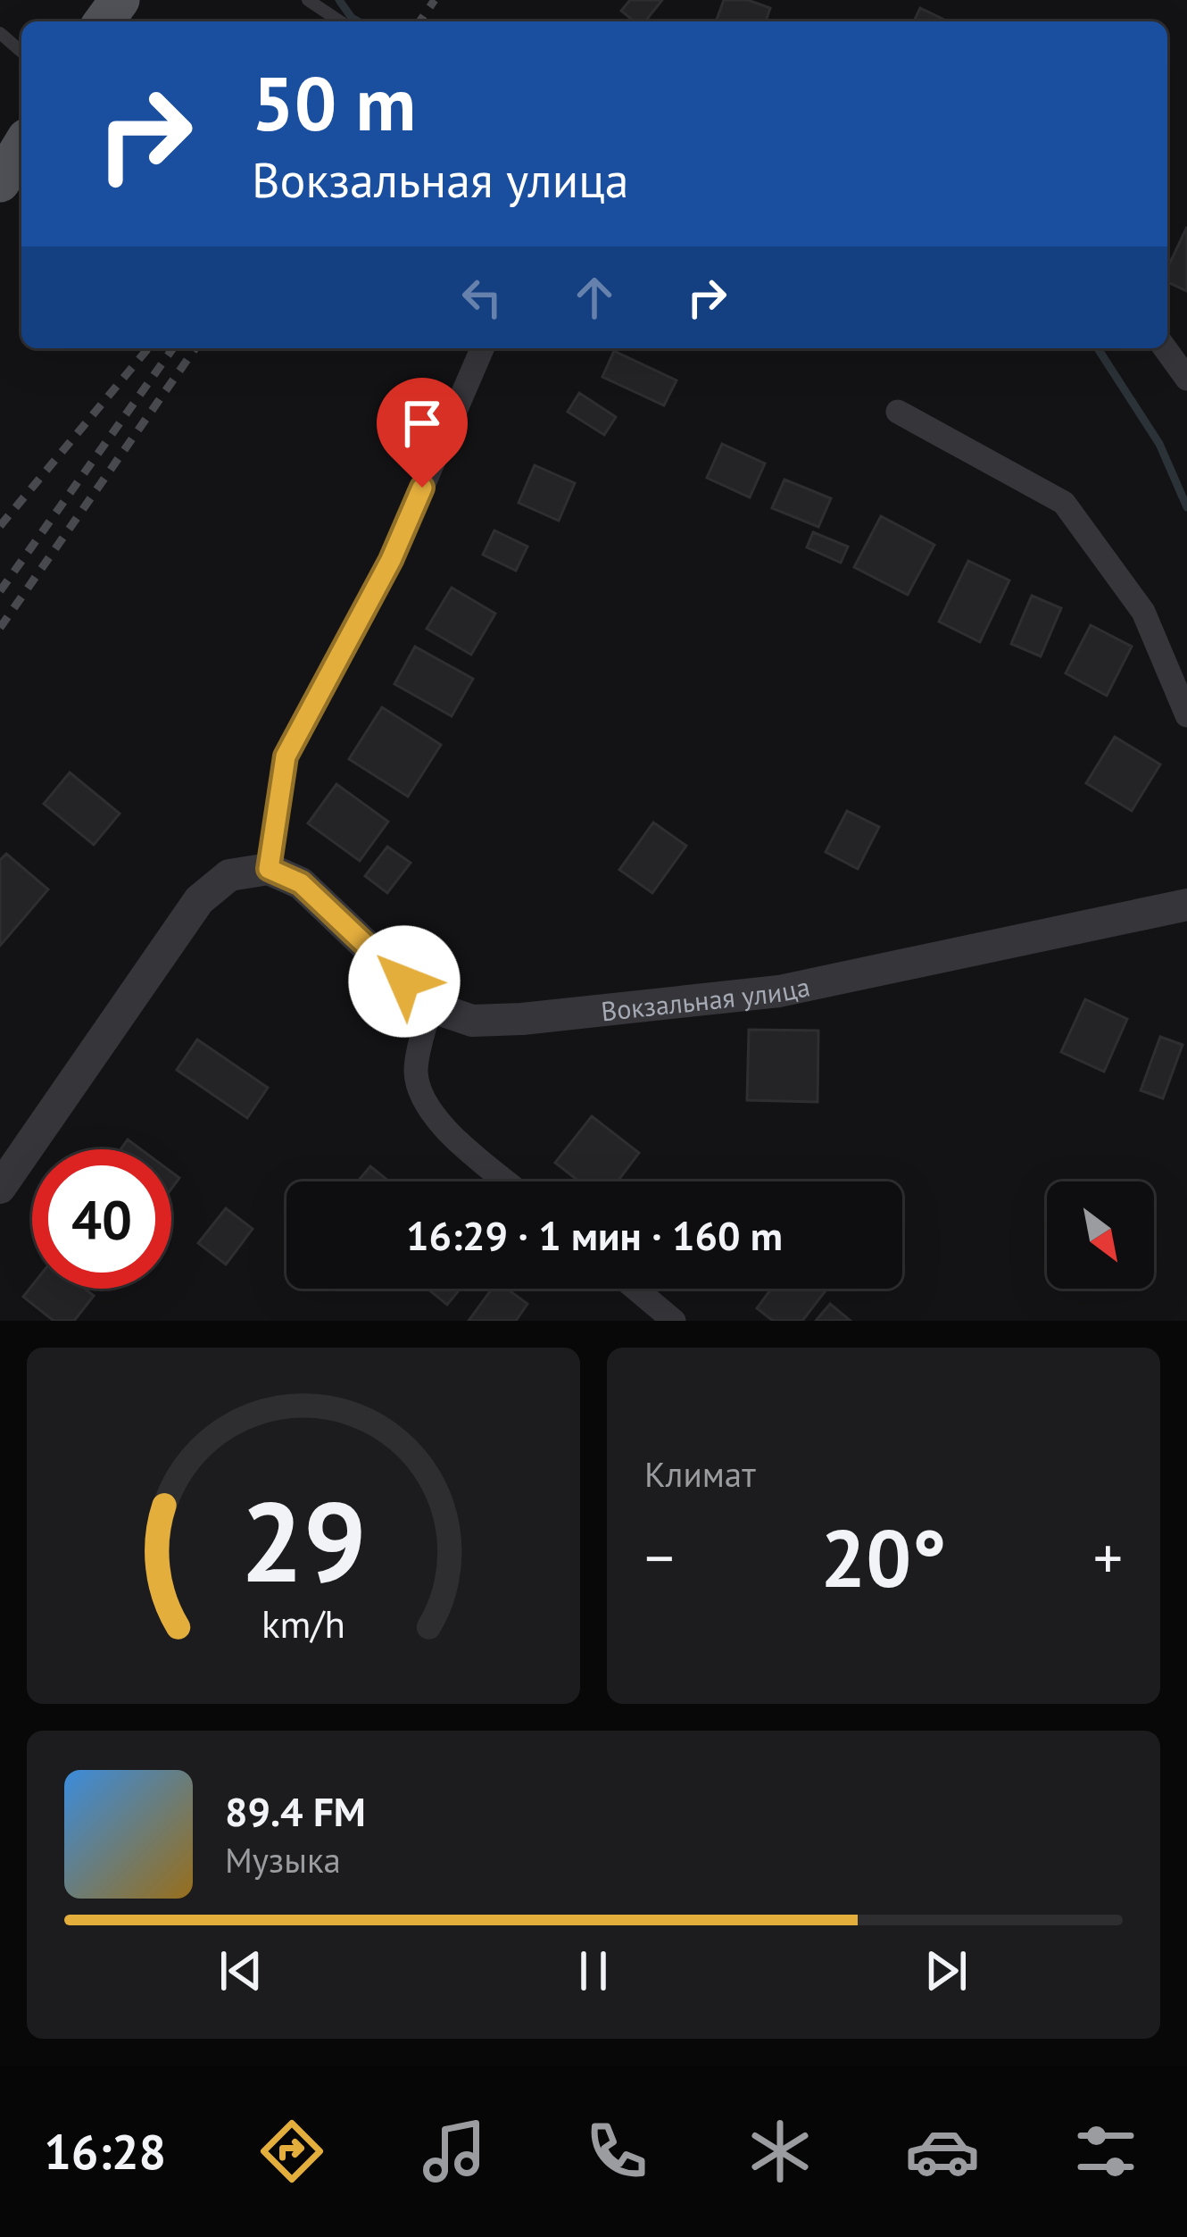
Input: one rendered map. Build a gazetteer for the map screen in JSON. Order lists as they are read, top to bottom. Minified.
{"streets":{"street":["Вокзальная улица"]},"north":"bottom right","page":{"turn":["50 m","Вокзальная улица"],"limit":"40","trip":"16:29 · 1 мин · 160 m","tile":"Климат","heat":["−","20°","+"],"song":["89.4 FM","Музыка"],"tabs":"16:28","gauge":["29","km/h"]}}
